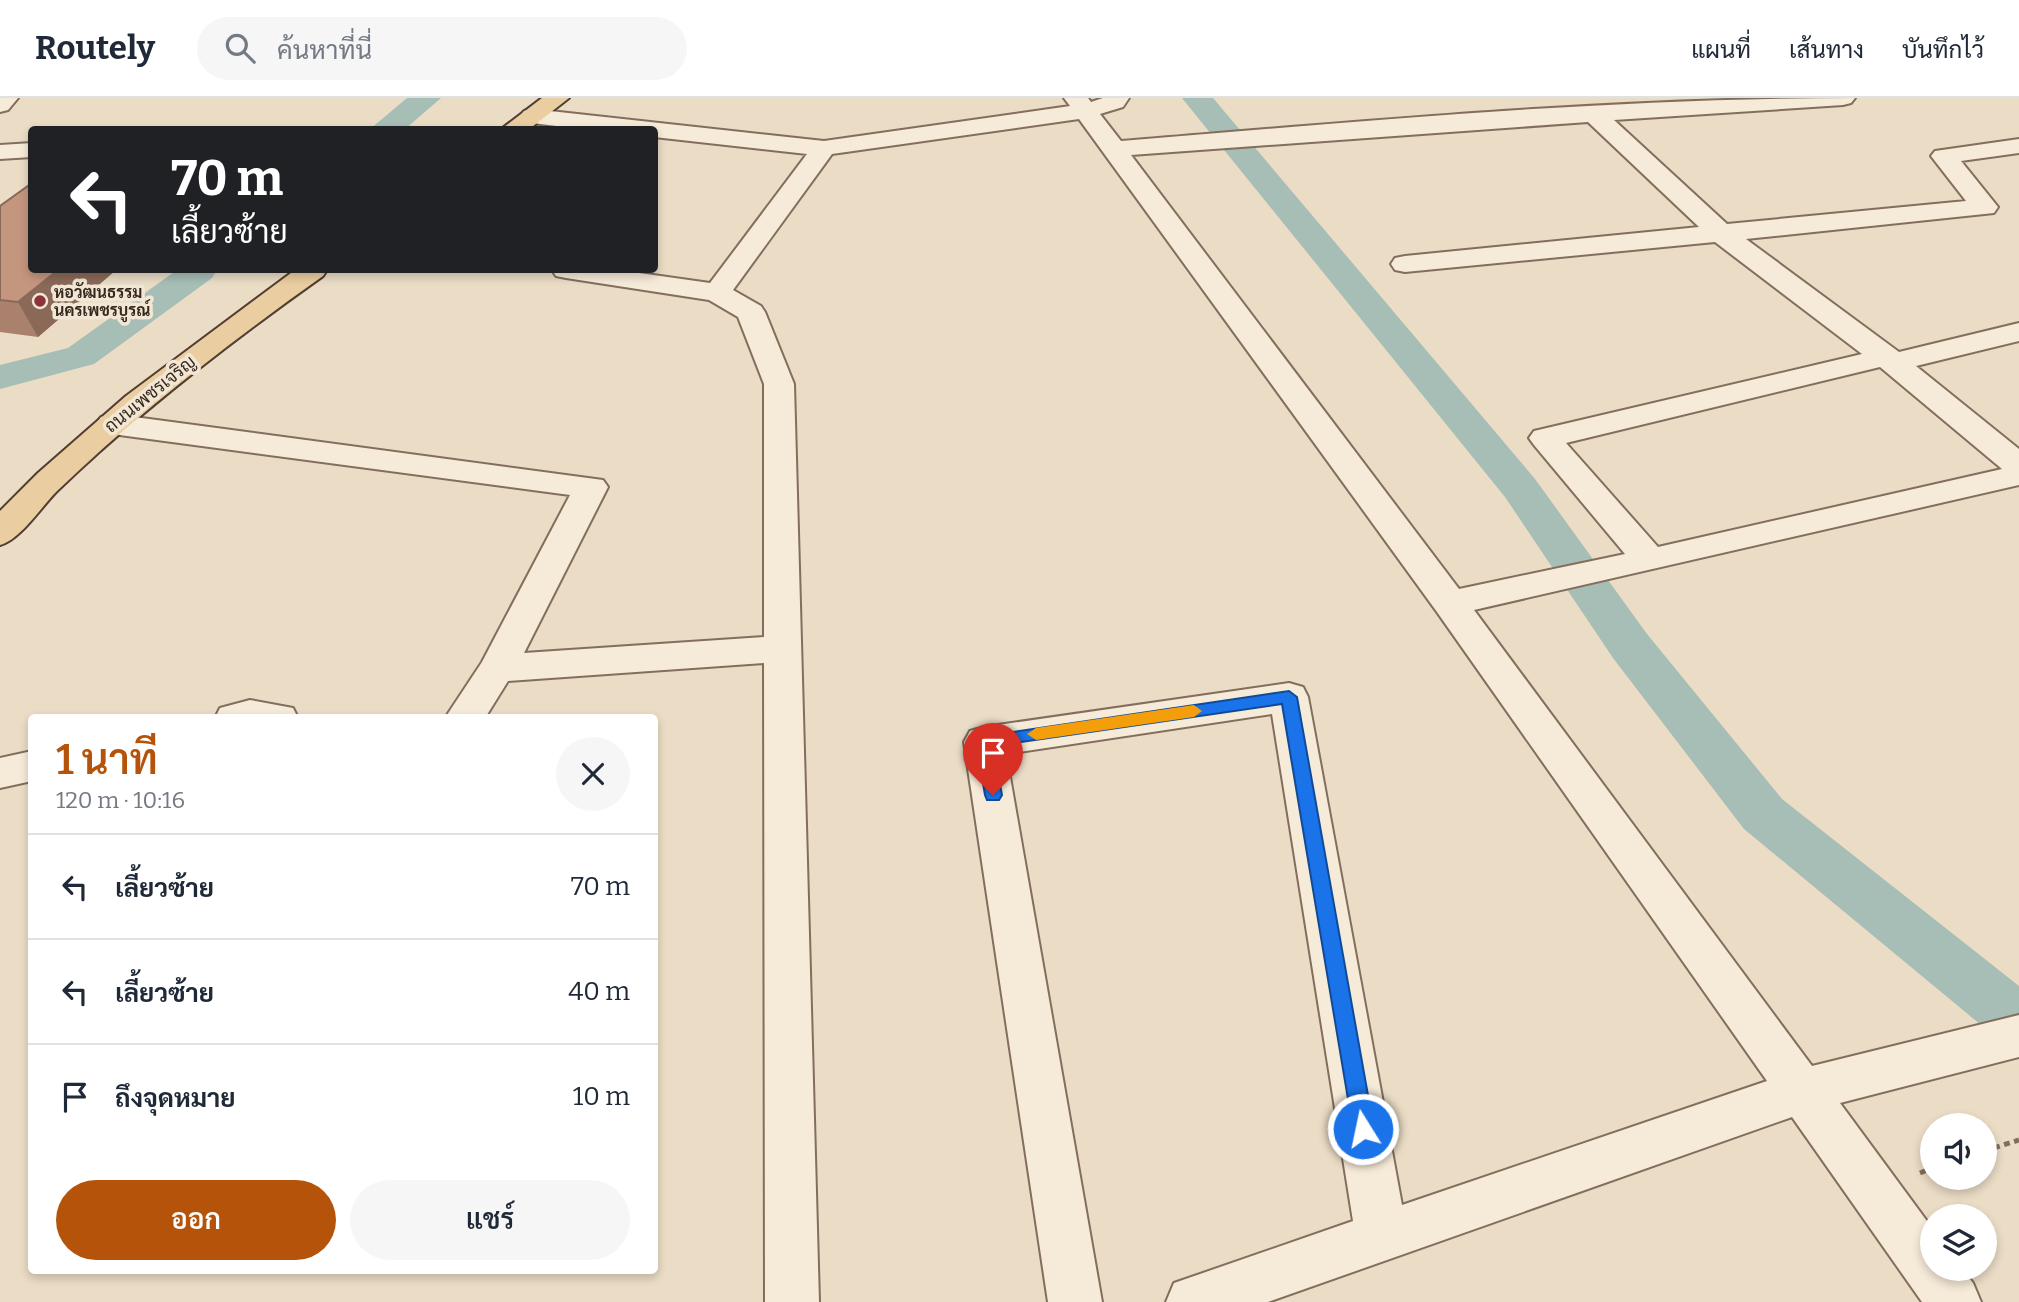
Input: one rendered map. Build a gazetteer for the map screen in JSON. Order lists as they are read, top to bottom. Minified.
{"streets":{"main road":["ถนนเพชรเจริญ"]},"places":["หอวัฒนธรรม นครเพชรบูรณ์"],"page":{"header":"Routely","search":"ค้นหาที่นี่","nav":["แผนที่","เส้นทาง","บันทึกไว้"],"turn":["70 m","เลี้ยวซ้าย"],"heading":["1 นาที","120 m · 10:16"],"list":[{"name":"เลี้ยวซ้าย","value":"70 m"},{"name":"เลี้ยวซ้าย","value":"40 m"},{"name":"ถึงจุดหมาย","value":"10 m"}],"buttons":["ออก","แชร์"]}}
